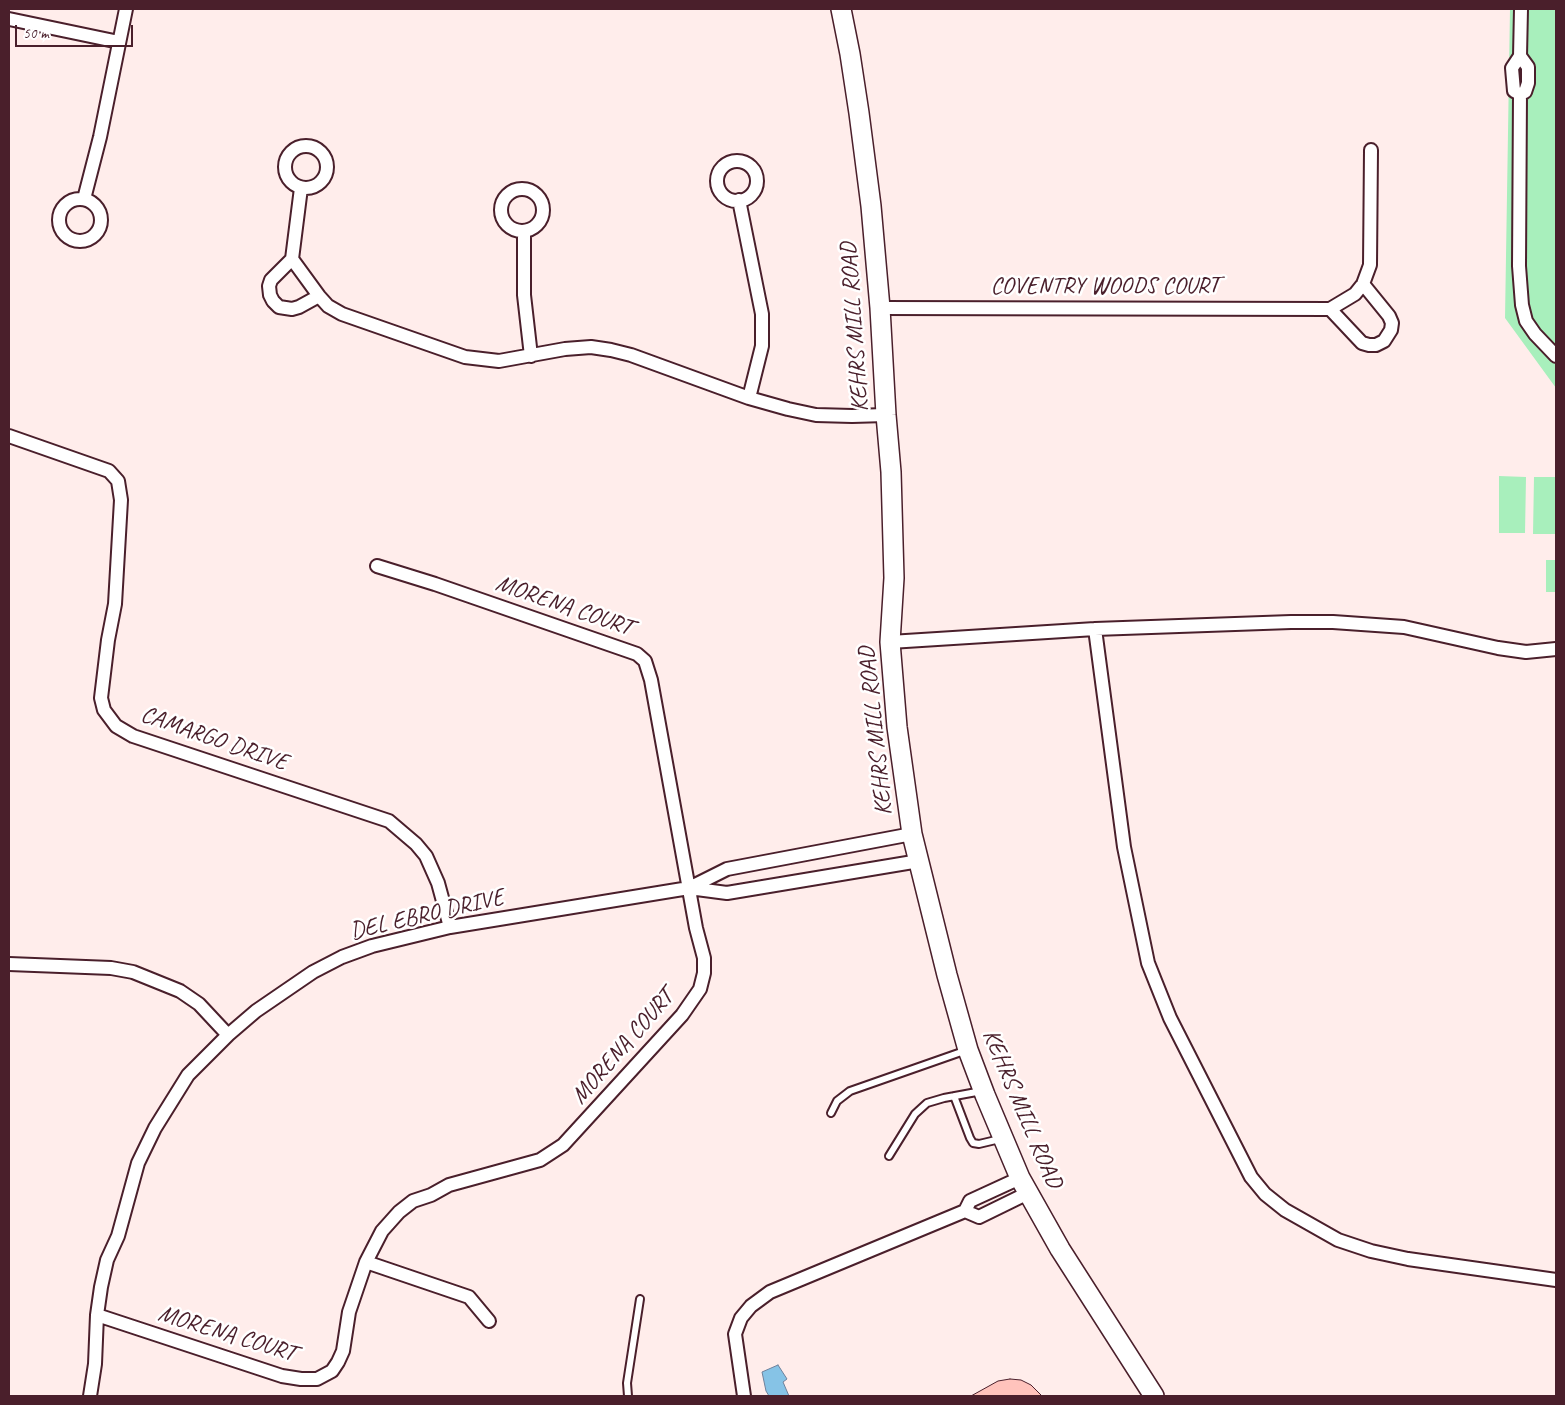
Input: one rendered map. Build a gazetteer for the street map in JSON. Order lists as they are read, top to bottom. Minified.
{"streets":{"main road":["KEHRS MILL ROAD"],"street":["COVENTRY WOODS COURT","MORENA COURT","CAMARGO DRIVE","DEL EBRO DRIVE"]},"crossings":[["COVENTRY WOODS COURT","KEHRS MILL ROAD"],["KEHRS MILL ROAD","DEL EBRO DRIVE"],["MORENA COURT","DEL EBRO DRIVE"],["CAMARGO DRIVE","DEL EBRO DRIVE"]],"scale_bar":"50 m"}
